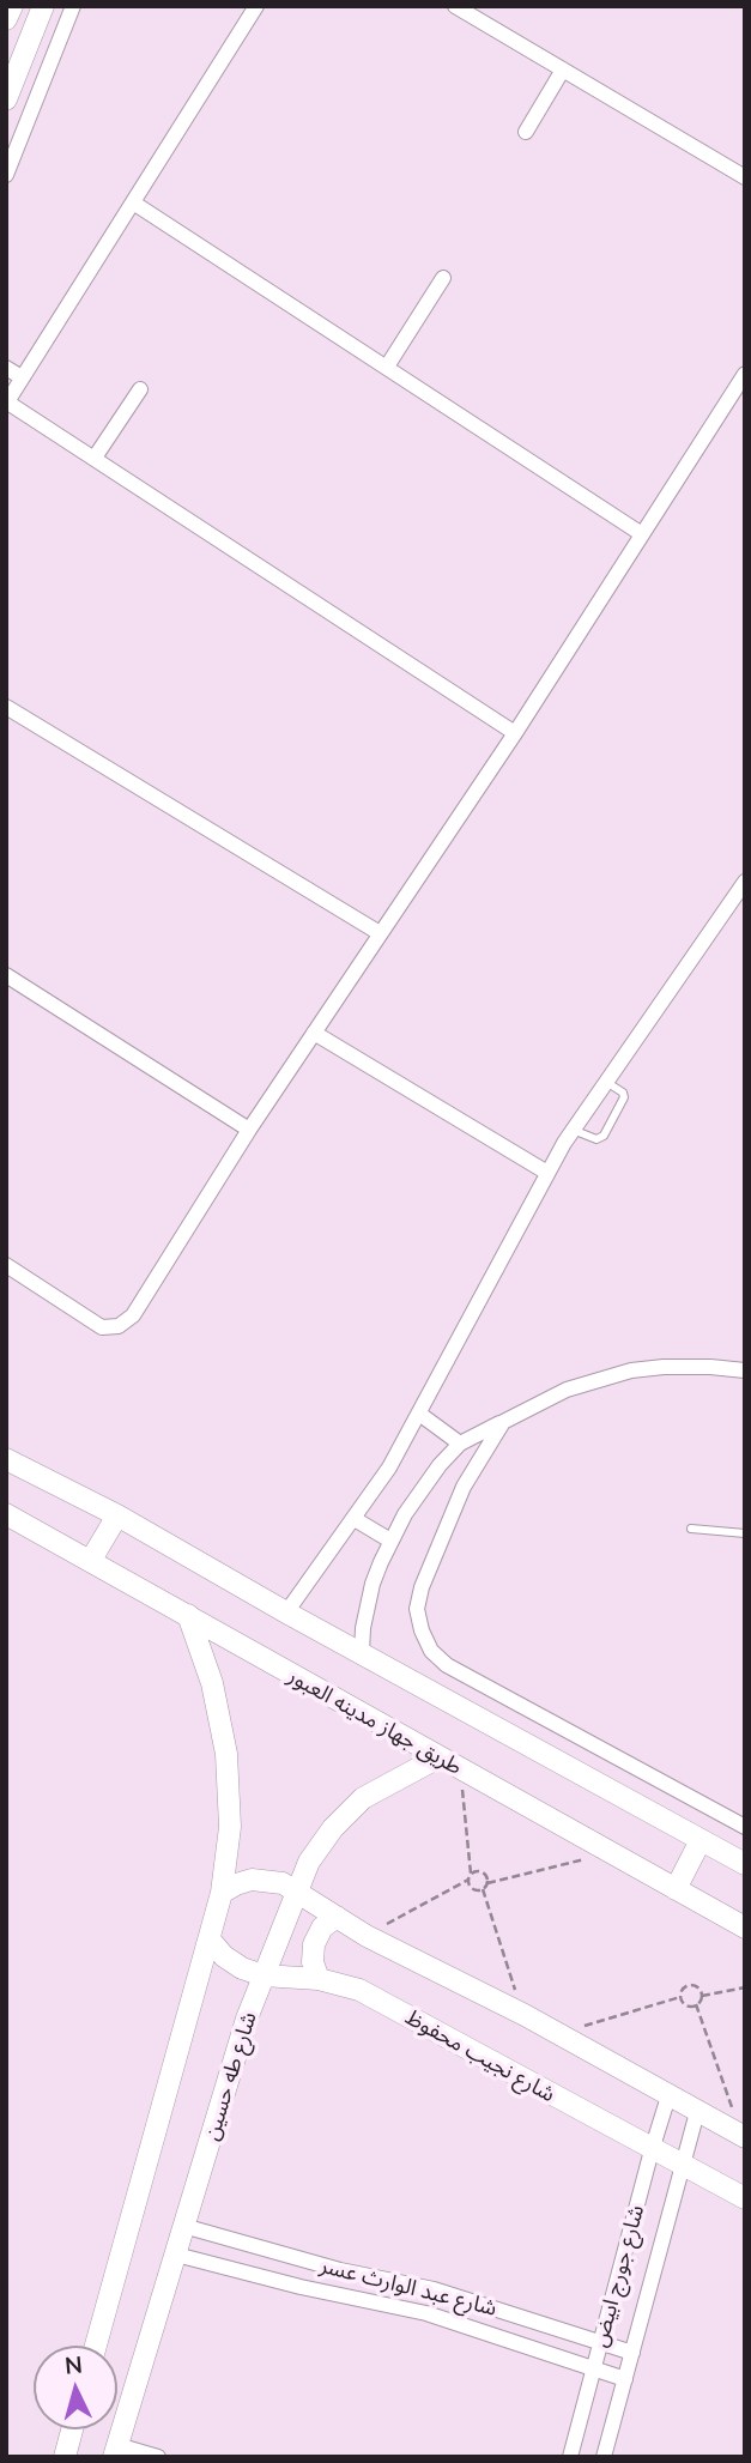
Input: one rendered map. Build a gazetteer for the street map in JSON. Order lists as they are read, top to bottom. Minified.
{"streets":{"street":["طريق جهاز مدينه العبور","شارع نجيب محفوظ","شارع طه حسين","شارع جورج ابيض","شارع عبد الوارث عسر"]},"crossings":[["طريق جهاز مدينه العبور","شارع طه حسين"],["شارع نجيب محفوظ","شارع طه حسين"],["شارع نجيب محفوظ","شارع جورج ابيض"],["شارع طه حسين","شارع عبد الوارث عسر"],["شارع جورج ابيض","شارع عبد الوارث عسر"]],"north":"top"}
